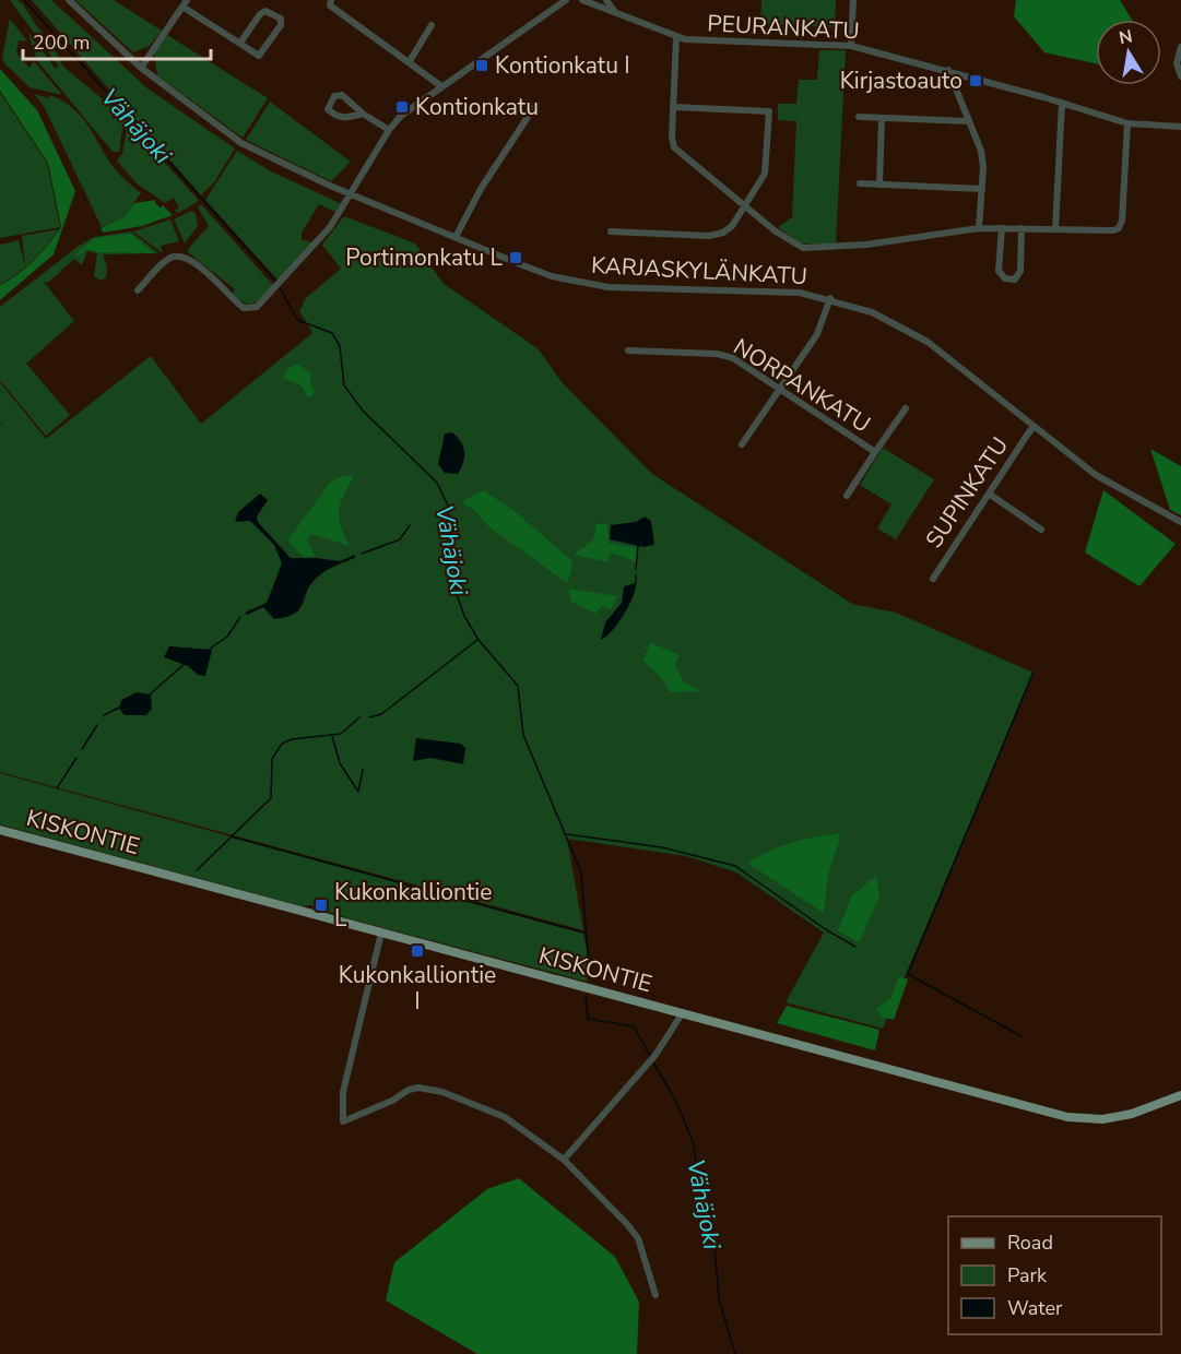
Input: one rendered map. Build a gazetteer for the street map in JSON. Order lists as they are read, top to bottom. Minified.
{"streets":{"main road":["KISKONTIE"],"street":["PEURANKATU","KARJASKYLÄNKATU","NORPANKATU","SUPINKATU"]},"crossings":[["KARJASKYLÄNKATU","SUPINKATU"]],"water":["Vähäjoki"],"places":{"transit":["Kontionkatu I","Kirjastoauto","Kontionkatu","Portimonkatu L","Kukonkalliontie L","Kukonkalliontie I"]},"legend":["Road","Park","Water"],"scale_bar":"200 m","north":"top"}
